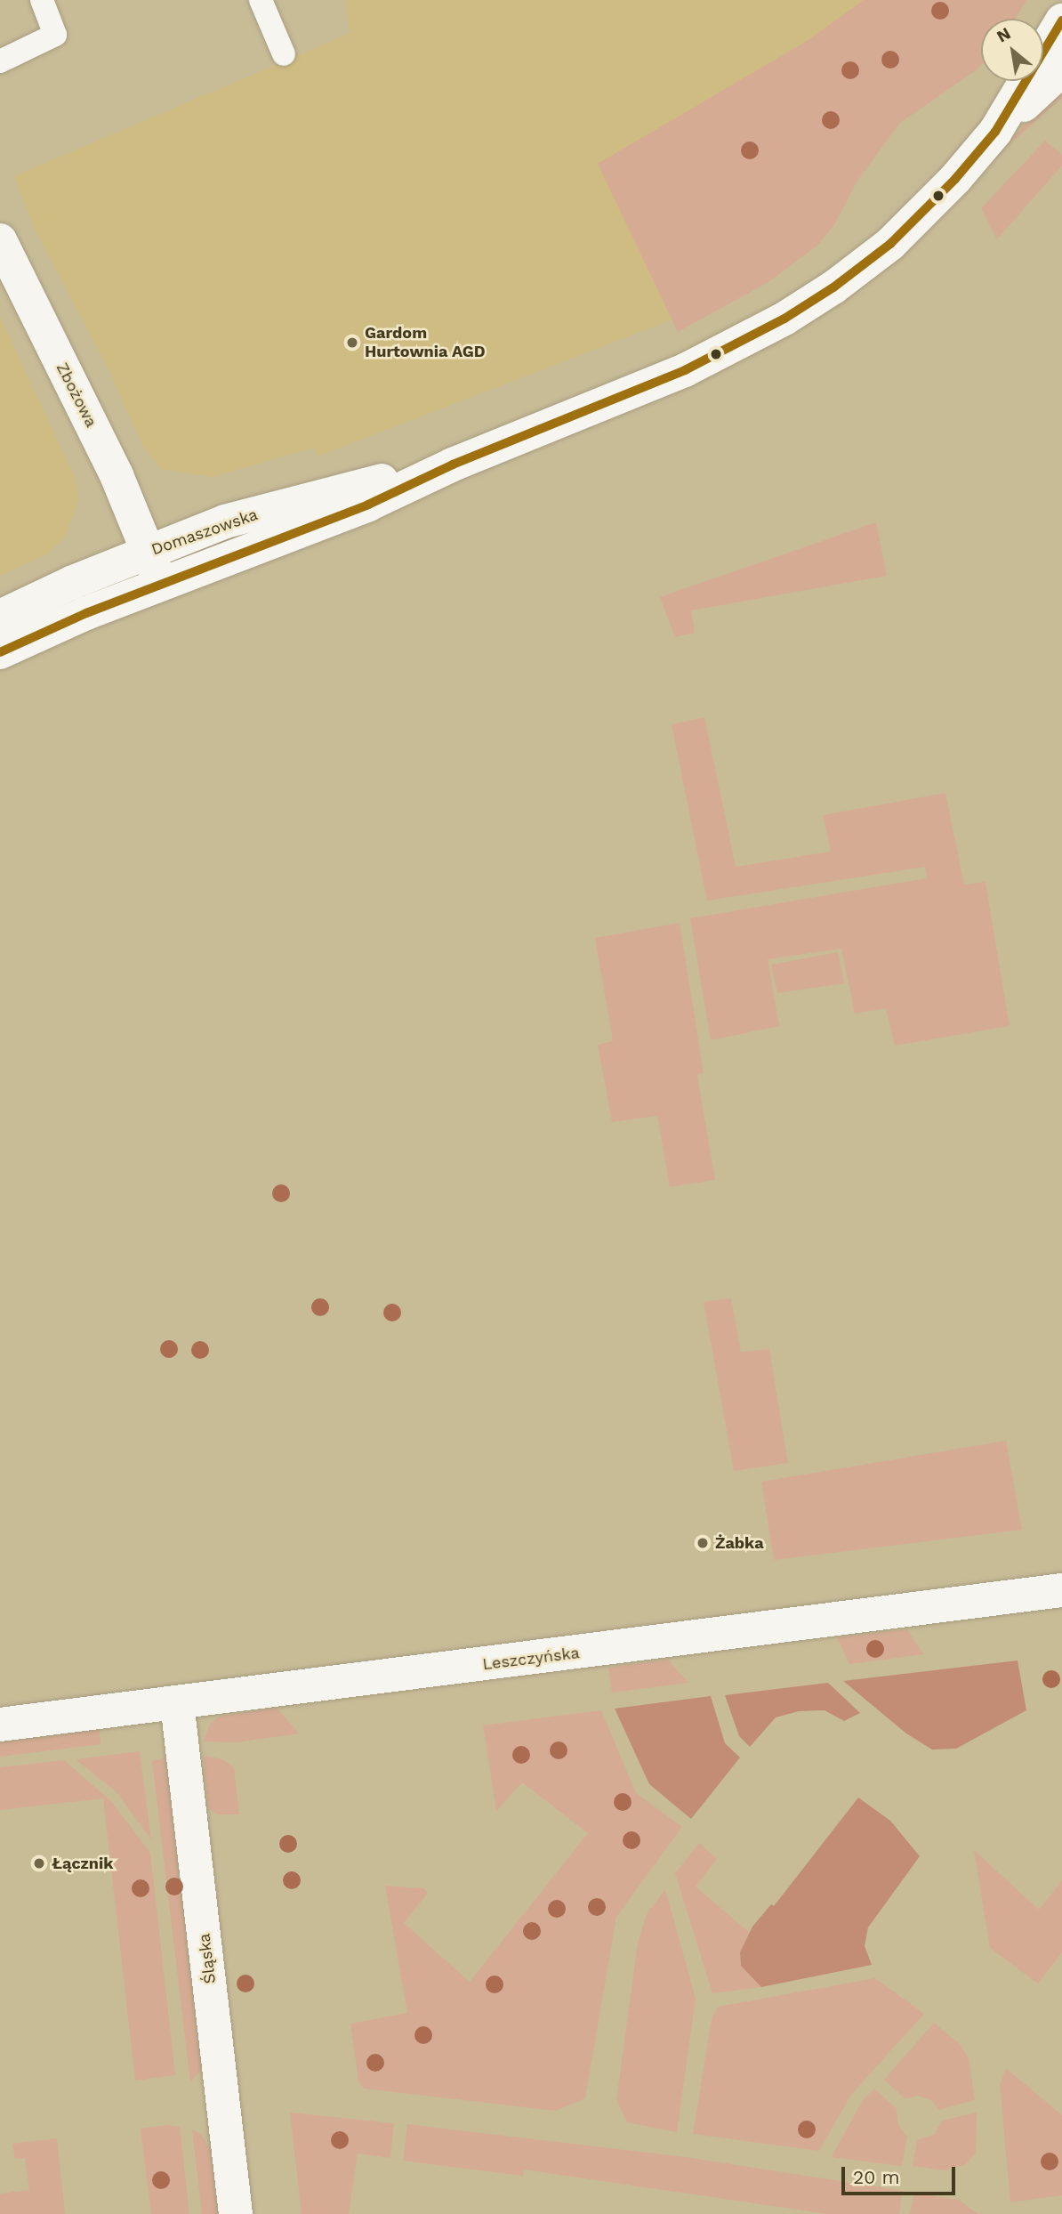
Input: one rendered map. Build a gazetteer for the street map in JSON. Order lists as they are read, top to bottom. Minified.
{"streets":{"street":["Zbożowa","Domaszowska","Leszczyńska","Śląska"]},"crossings":[["Zbożowa","Domaszowska"],["Leszczyńska","Śląska"]],"places":["Gardom Hurtownia AGD","Żabka","Łącznik"],"scale_bar":"20 m","north":"top left"}
